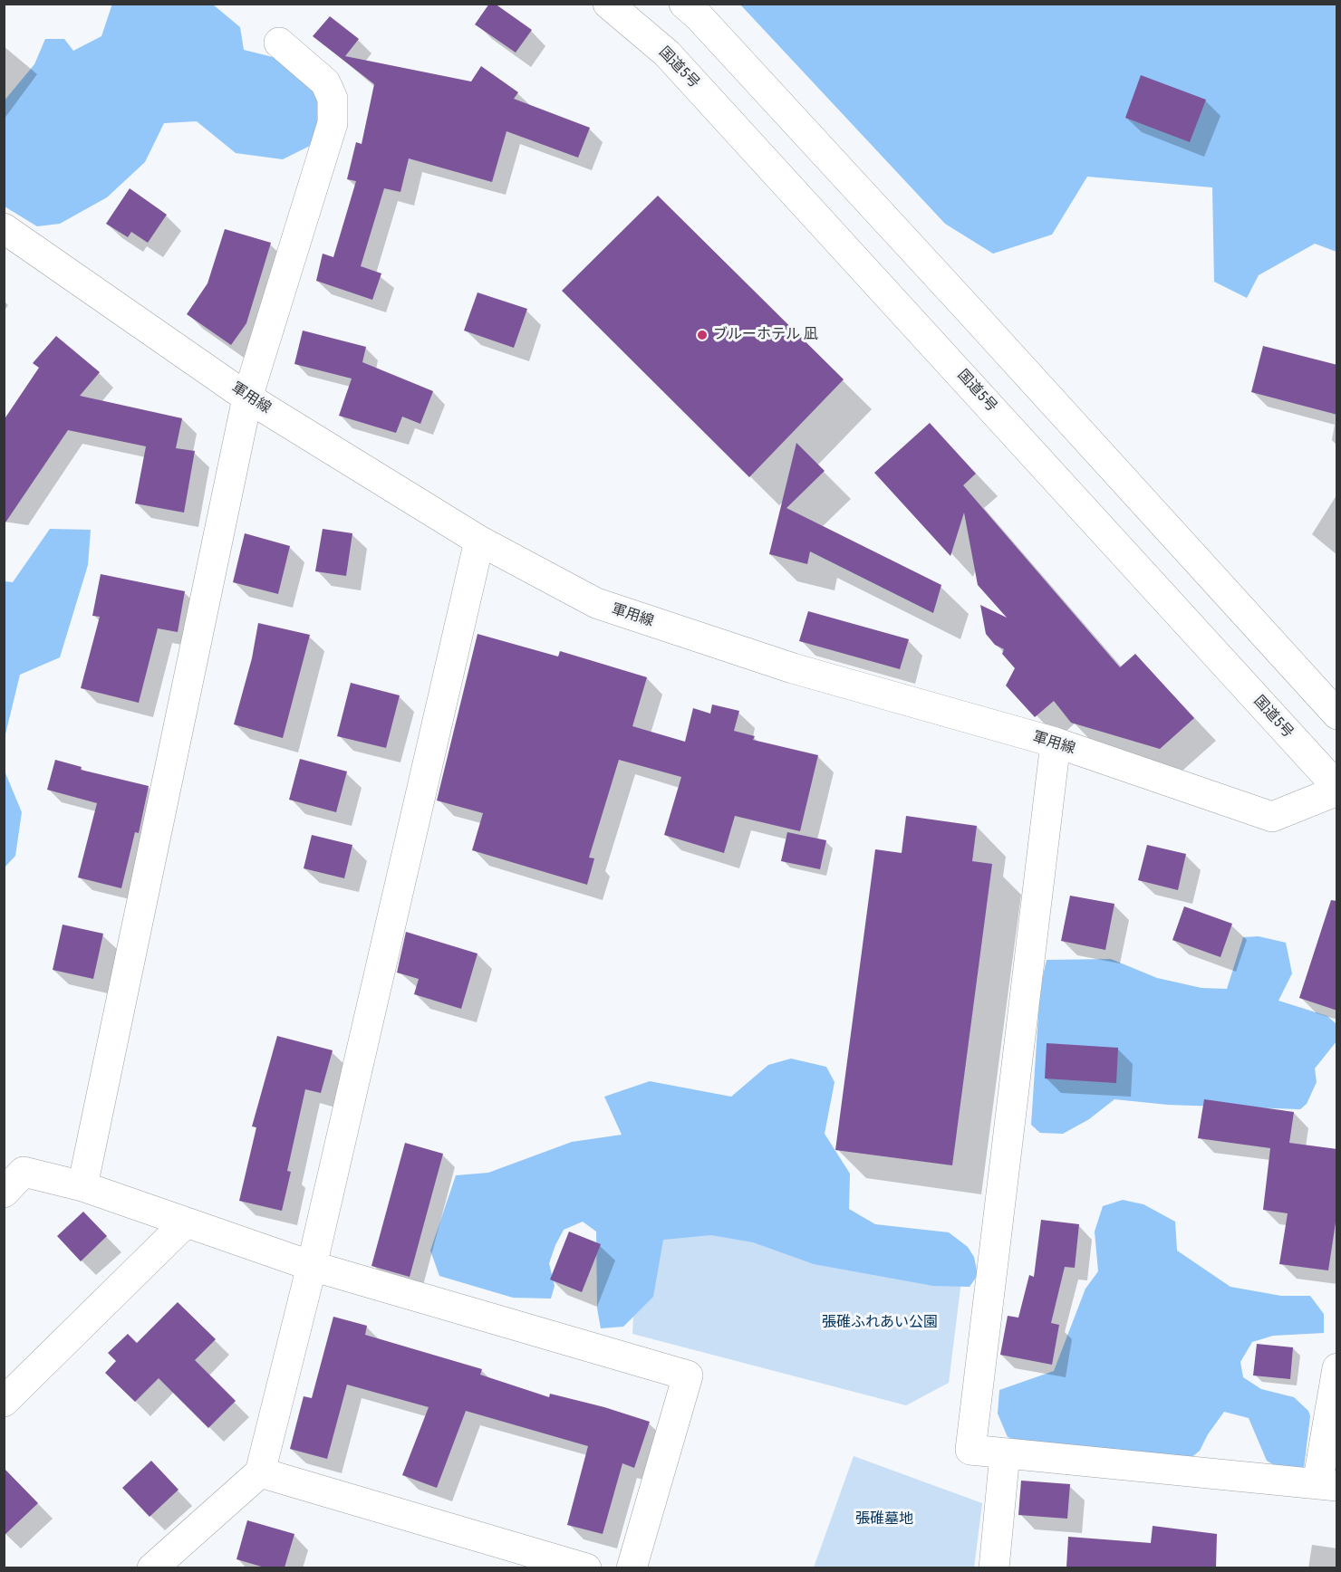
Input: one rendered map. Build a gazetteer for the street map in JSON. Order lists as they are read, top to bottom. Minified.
{"streets":{"main road":["国道5号","軍用線"]},"crossings":[["国道5号","軍用線"]],"parks":["張碓ふれあい公園","張碓墓地"],"places":["ブルーホテル 凪"]}
